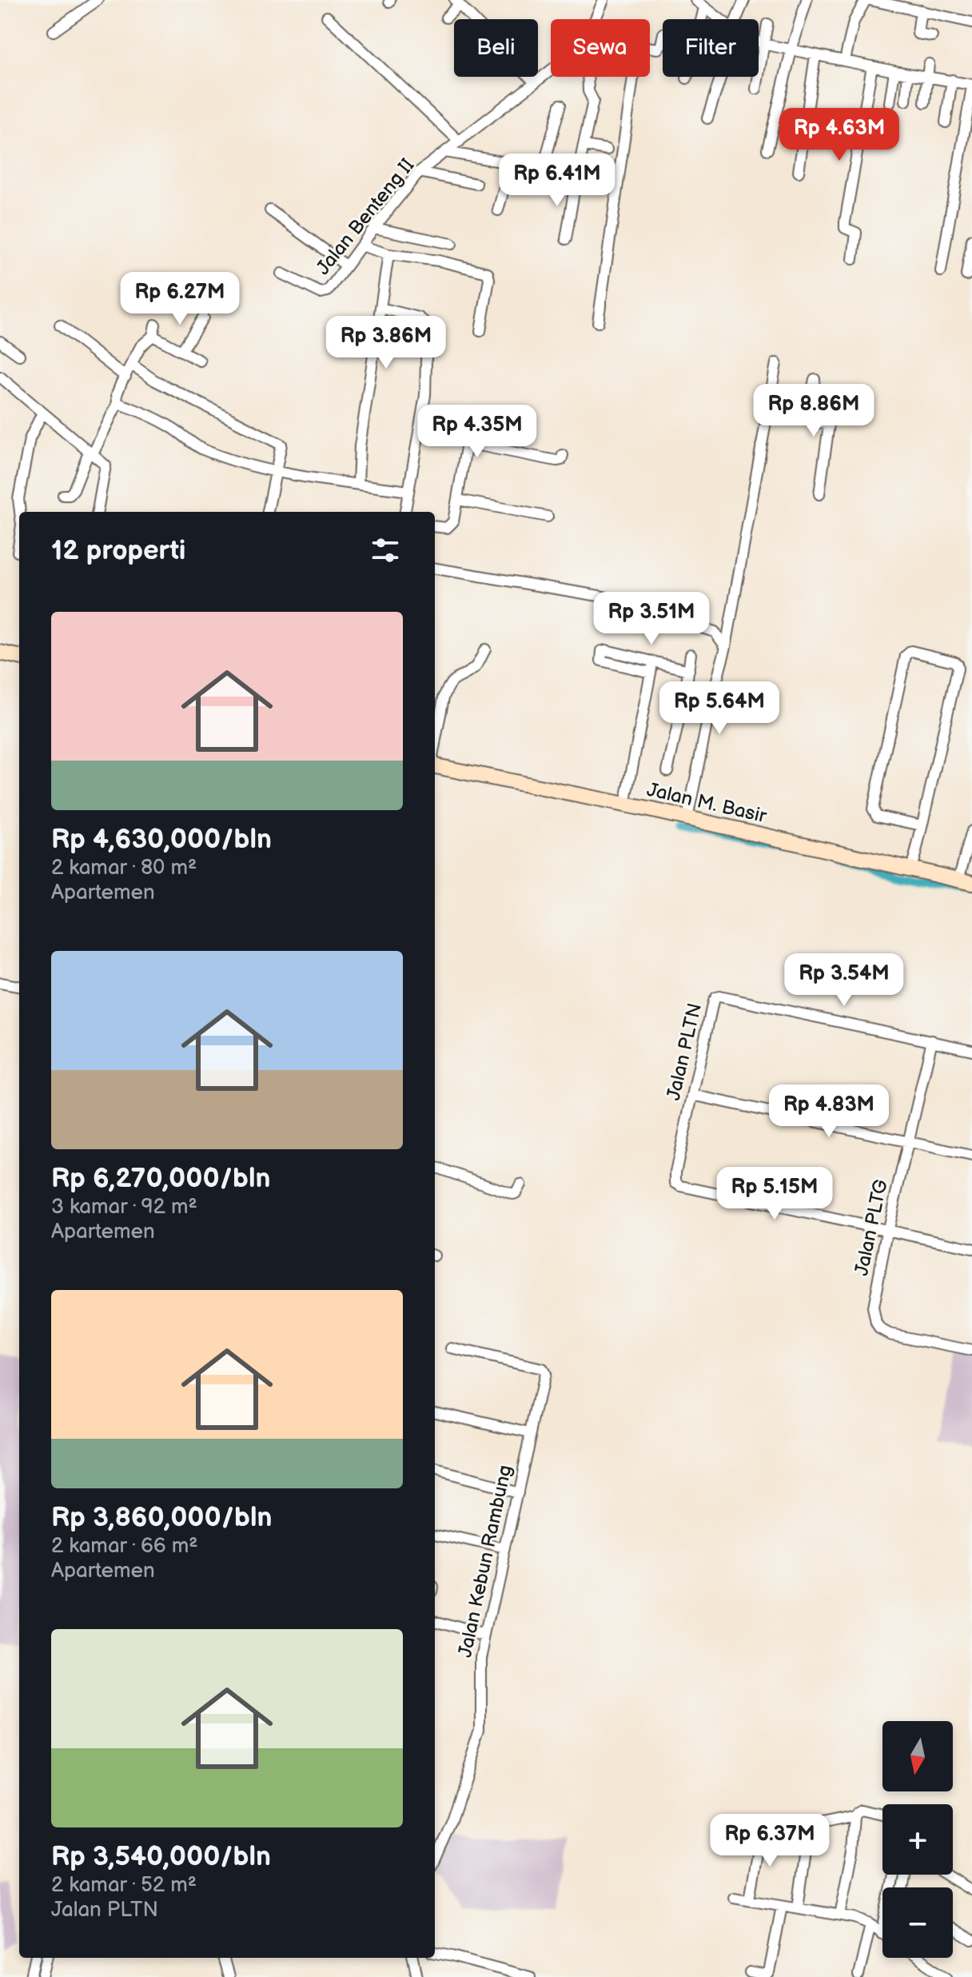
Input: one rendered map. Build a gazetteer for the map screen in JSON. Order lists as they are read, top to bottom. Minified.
{"streets":{"main road":["Jalan M. Basir"],"street":["Jalan Benteng II","Jalan PLTN","Jalan PLTG","Jalan Kebun Rambung"]},"crossings":[["Jalan PLTN","Jalan PLTG"]],"north":"bottom","page":{"chip":["Beli","Sewa","Filter"],"price":["Rp 4.63M","Rp 6.41M","Rp 6.27M","Rp 3.86M","Rp 8.86M","Rp 4.35M","Rp 3.51M","Rp 5.64M","Rp 3.54M","Rp 4.83M","Rp 5.15M","Rp 6.37M"],"heading":"12 properti","list":[{"name":"Rp 4,630,000/bln","note":"2 kamar · 80 m² · Apartemen"},{"name":"Rp 6,270,000/bln","note":"3 kamar · 92 m² · Apartemen"},{"name":"Rp 3,860,000/bln","note":"2 kamar · 66 m² · Apartemen"},{"name":"Rp 3,540,000/bln","note":"2 kamar · 52 m² · Jalan PLTN"}],"map_buttons":["+","−"]}}
